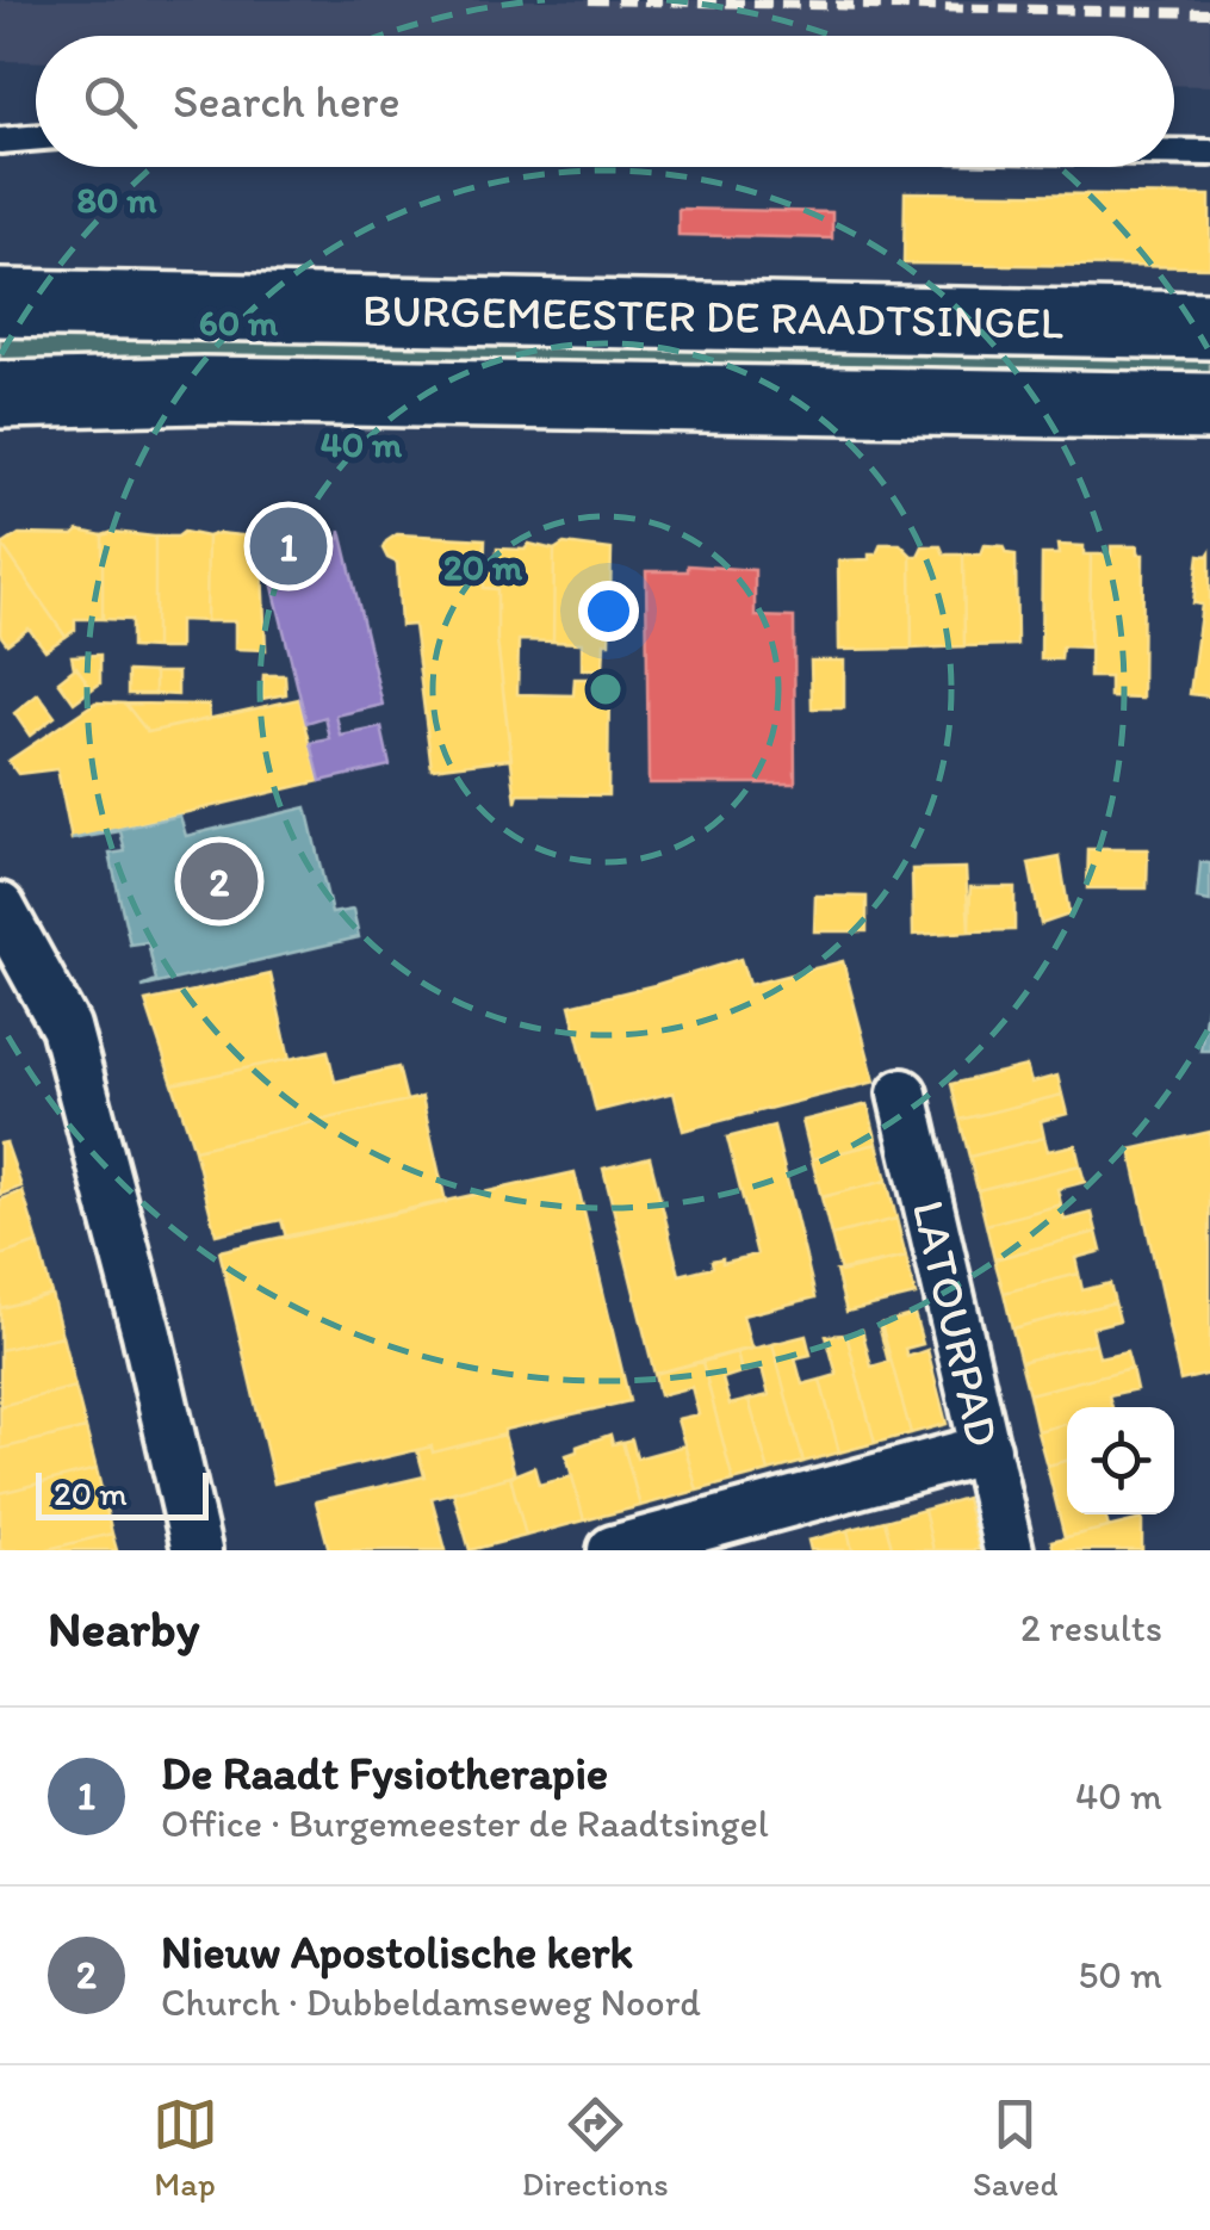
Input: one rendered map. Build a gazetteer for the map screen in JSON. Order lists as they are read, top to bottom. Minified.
{"streets":{"main road":["BURGEMEESTER DE RAADTSINGEL"],"street":["LATOURPAD"]},"scale_bar":"20 m","page":{"search":"Search here","pins":["1","2"],"scale":"20 m","heading":["Nearby","2 results"],"list":[{"mark":"1","name":"De Raadt Fysiotherapie","note":"Office · Burgemeester de Raadtsingel","value":"40 m"},{"mark":"2","name":"Nieuw Apostolische kerk","note":"Church · Dubbeldamseweg Noord","value":"50 m"}],"nav":["Map","Directions","Saved"]},"rings":["80 m","60 m","40 m","20 m"]}
